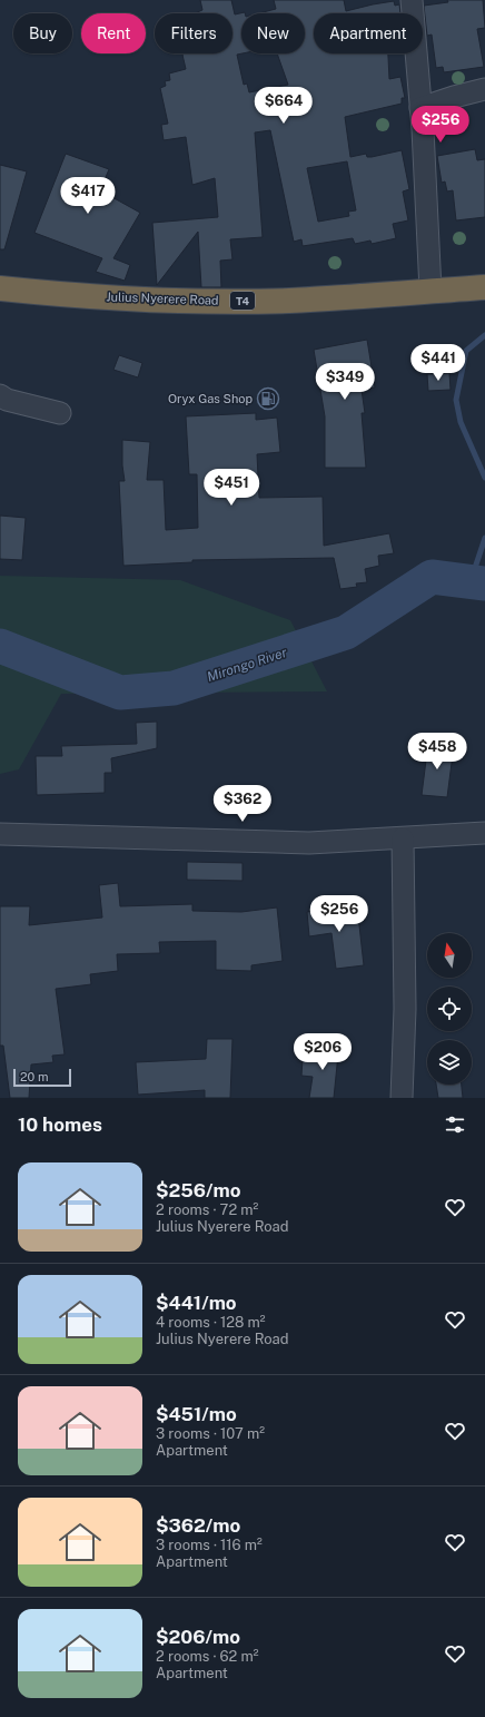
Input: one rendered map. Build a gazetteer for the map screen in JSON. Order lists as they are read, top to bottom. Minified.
{"streets":{"highway":["Julius Nyerere Road","T4"]},"water":["Mirongo River"],"places":{"fuel station":["Oryx Gas Shop"]},"scale_bar":"20 m","north":"top","page":{"chip":["Buy","Rent","Filters","New","Apartment"],"price":["$664","$256","$417","$441","$349","$451","$458","$362","$256","$206"],"scale":"20 m","heading":"10 homes","list":[{"name":"$256/mo","note":"2 rooms · 72 m² · Julius Nyerere Road"},{"name":"$441/mo","note":"4 rooms · 128 m² · Julius Nyerere Road"},{"name":"$451/mo","note":"3 rooms · 107 m² · Apartment"},{"name":"$362/mo","note":"3 rooms · 116 m² · Apartment"},{"name":"$206/mo","note":"2 rooms · 62 m² · Apartment"}]}}
